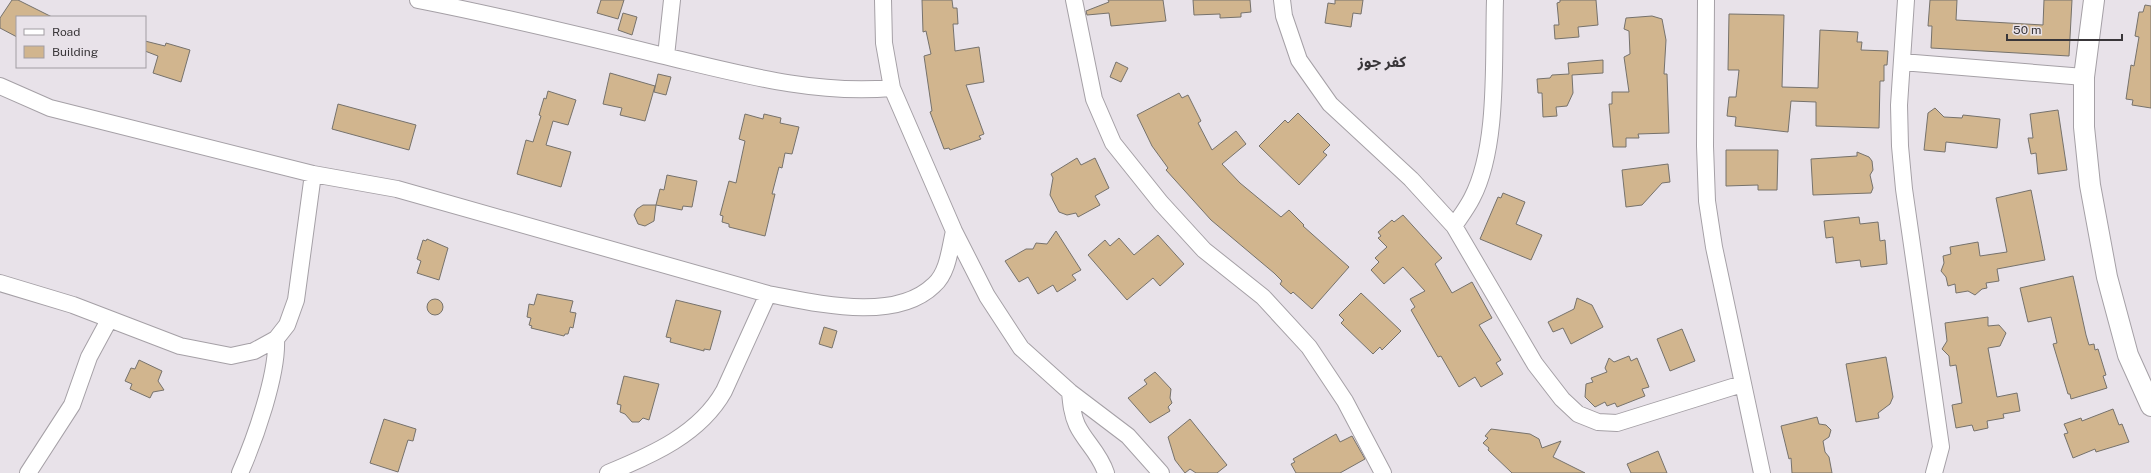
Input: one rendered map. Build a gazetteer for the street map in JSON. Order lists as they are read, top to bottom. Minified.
{"districts":["كفر جوز"],"legend":["Road","Building"],"scale_bar":"50 m"}
